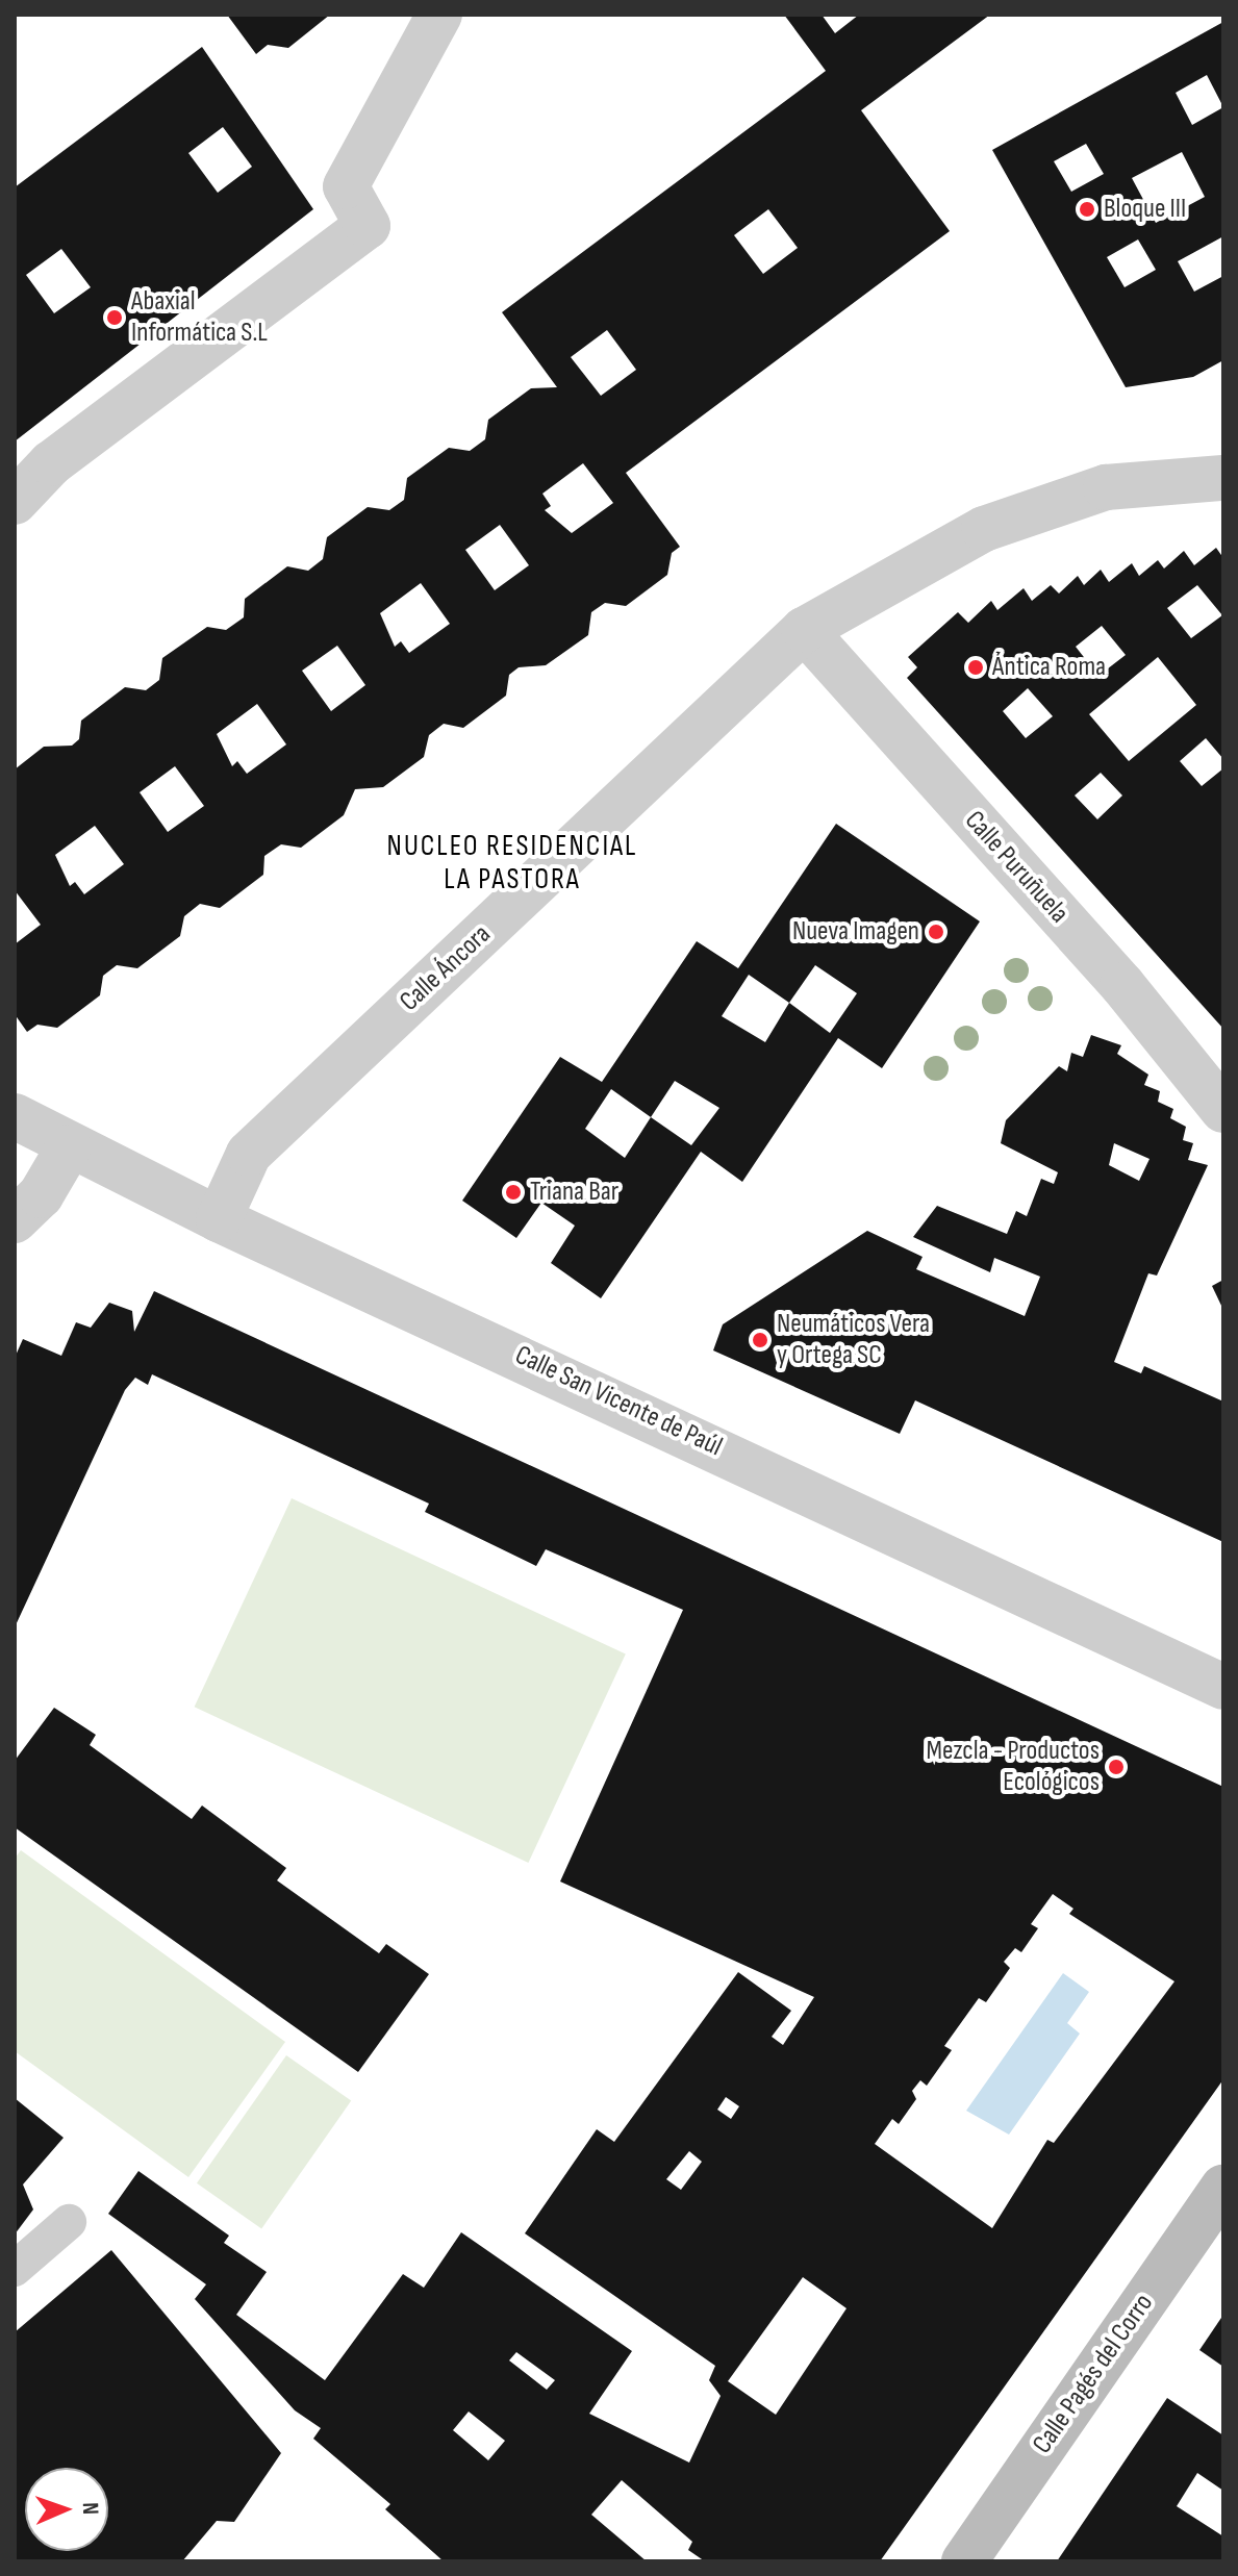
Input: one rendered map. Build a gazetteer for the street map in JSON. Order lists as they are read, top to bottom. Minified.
{"streets":{"main road":["Calle Pagés del Corro"],"street":["Calle Puruñuela","Calle Áncora","Calle San Vicente de Paúl"]},"crossings":[["Calle Puruñuela","Calle Áncora"],["Calle Áncora","Calle San Vicente de Paúl"]],"districts":["NUCLEO RESIDENCIAL LA PASTORA"],"places":["Bloque III","Abaxial Informática S.L","Ántica Roma","Nueva Imagen","Triana Bar","Neumáticos Vera y Ortega SC","Mezcla - Productos Ecológicos"],"north":"right"}
